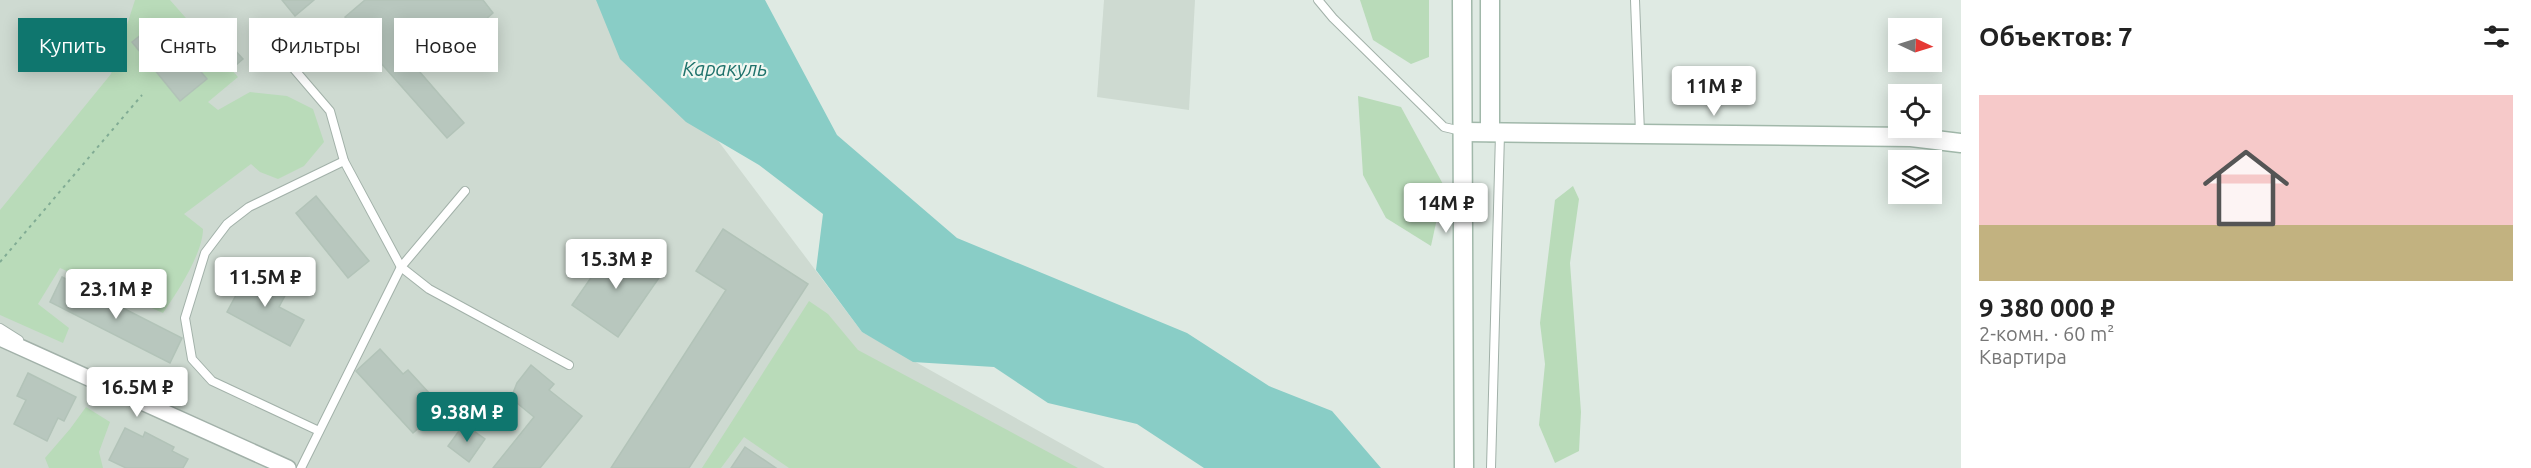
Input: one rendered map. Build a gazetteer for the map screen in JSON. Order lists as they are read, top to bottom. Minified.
{"water":["Каракуль"],"north":"right","page":{"heading":"Объектов: 7","chip":["Купить","Снять","Фильтры","Новое"],"price":["11M ₽","14M ₽","15.3M ₽","11.5M ₽","23.1M ₽","16.5M ₽","9.38M ₽"],"list":[{"name":"9 380 000 ₽","note":"2-комн. · 60 m² · Квартира"}]}}
